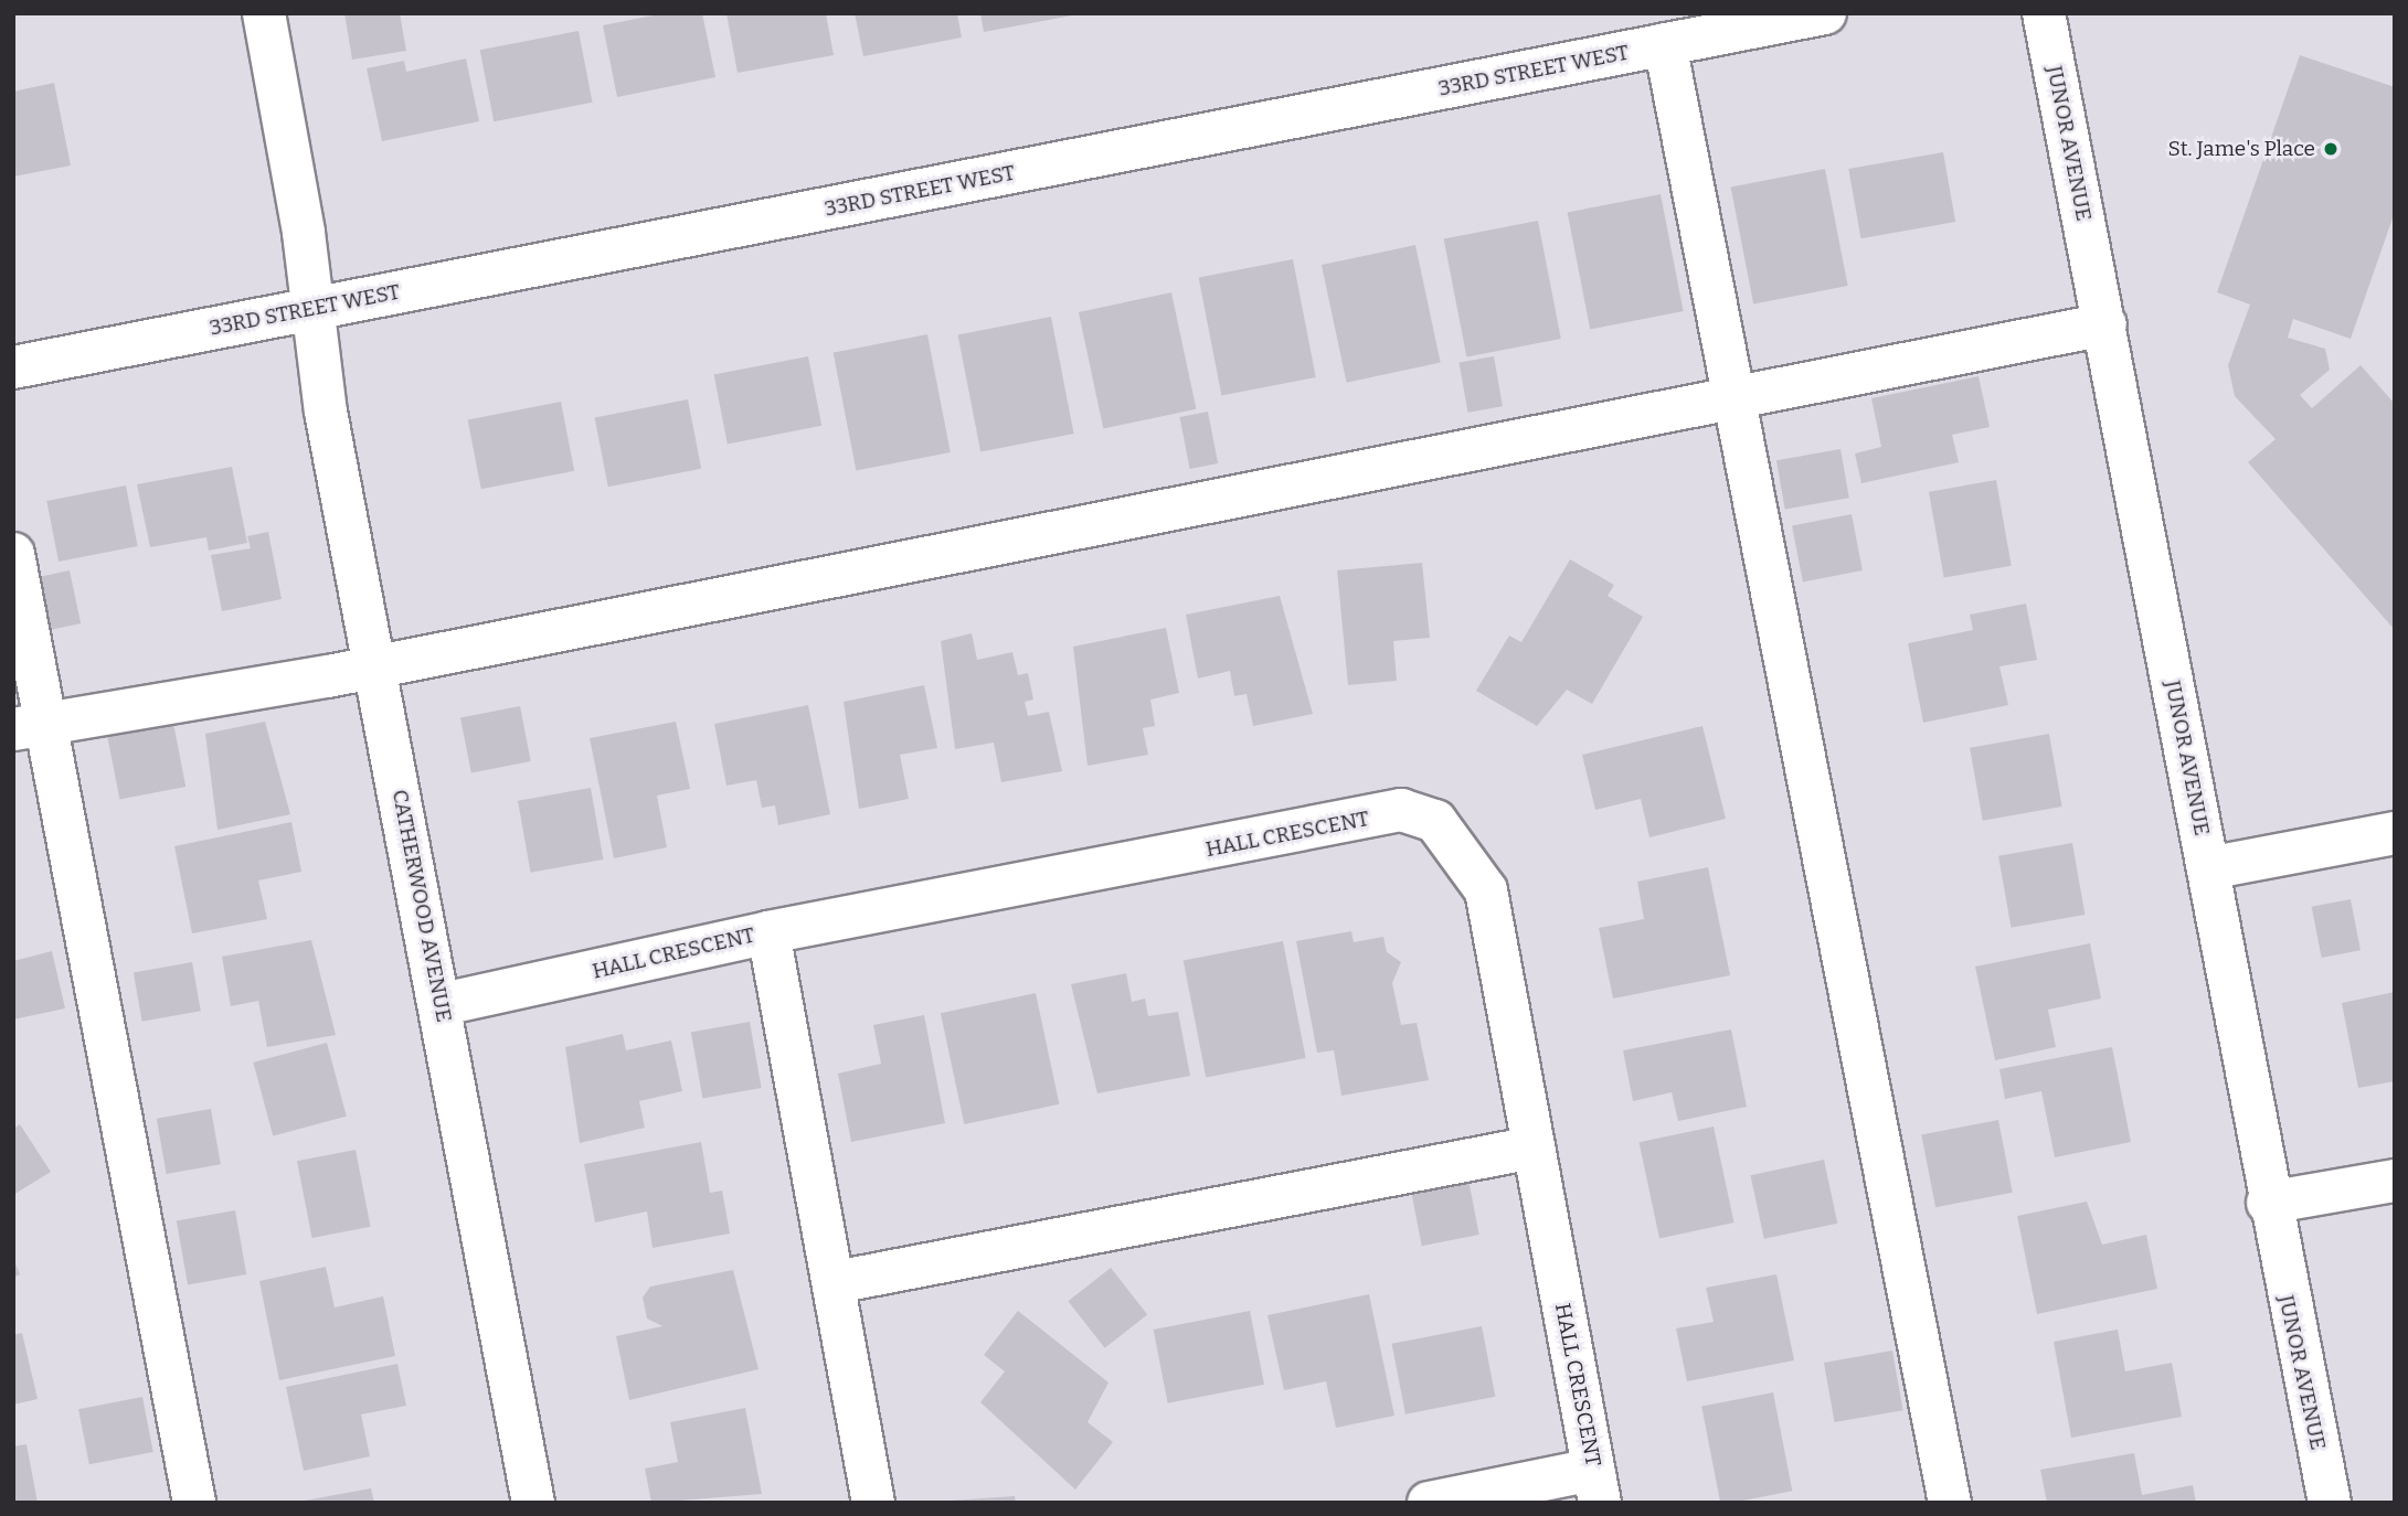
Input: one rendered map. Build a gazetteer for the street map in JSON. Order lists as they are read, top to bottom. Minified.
{"streets":{"street":["33RD STREET WEST","JUNOR AVENUE","HALL CRESCENT","CATHERWOOD AVENUE"]},"crossings":[["33RD STREET WEST","CATHERWOOD AVENUE"],["HALL CRESCENT","CATHERWOOD AVENUE"]],"places":["St. Jame's Place"]}
